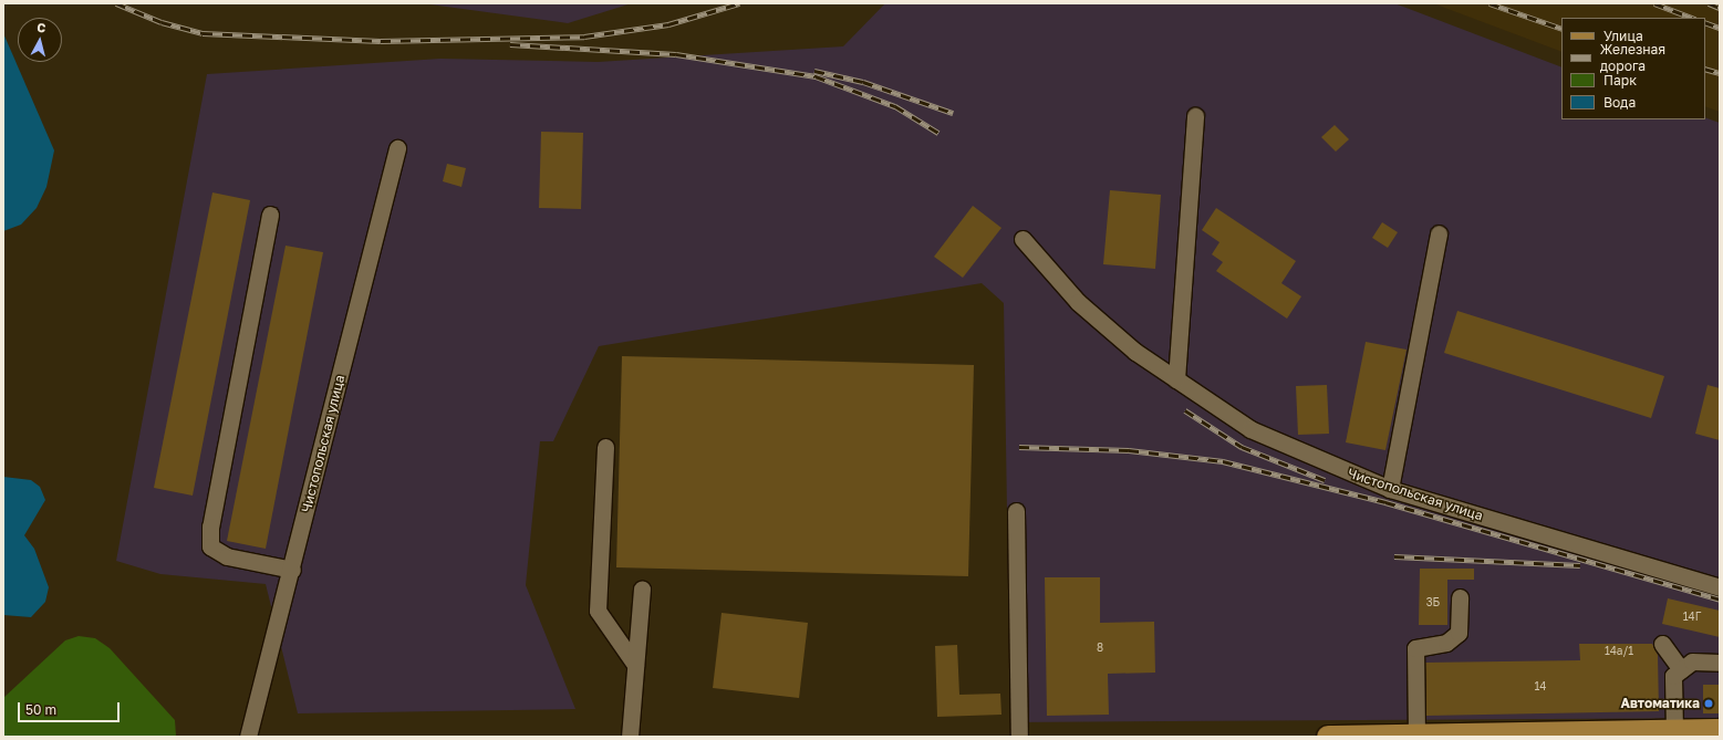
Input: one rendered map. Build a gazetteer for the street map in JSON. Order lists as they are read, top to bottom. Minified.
{"streets":{"street":["Чистопольская улица"]},"places":["Автоматика"],"house_numbers":["3Б","14Г","8","14а/1","14"],"legend":["Улица","Железная дорога","Парк","Вода"],"scale_bar":"50 m","north":"top"}
